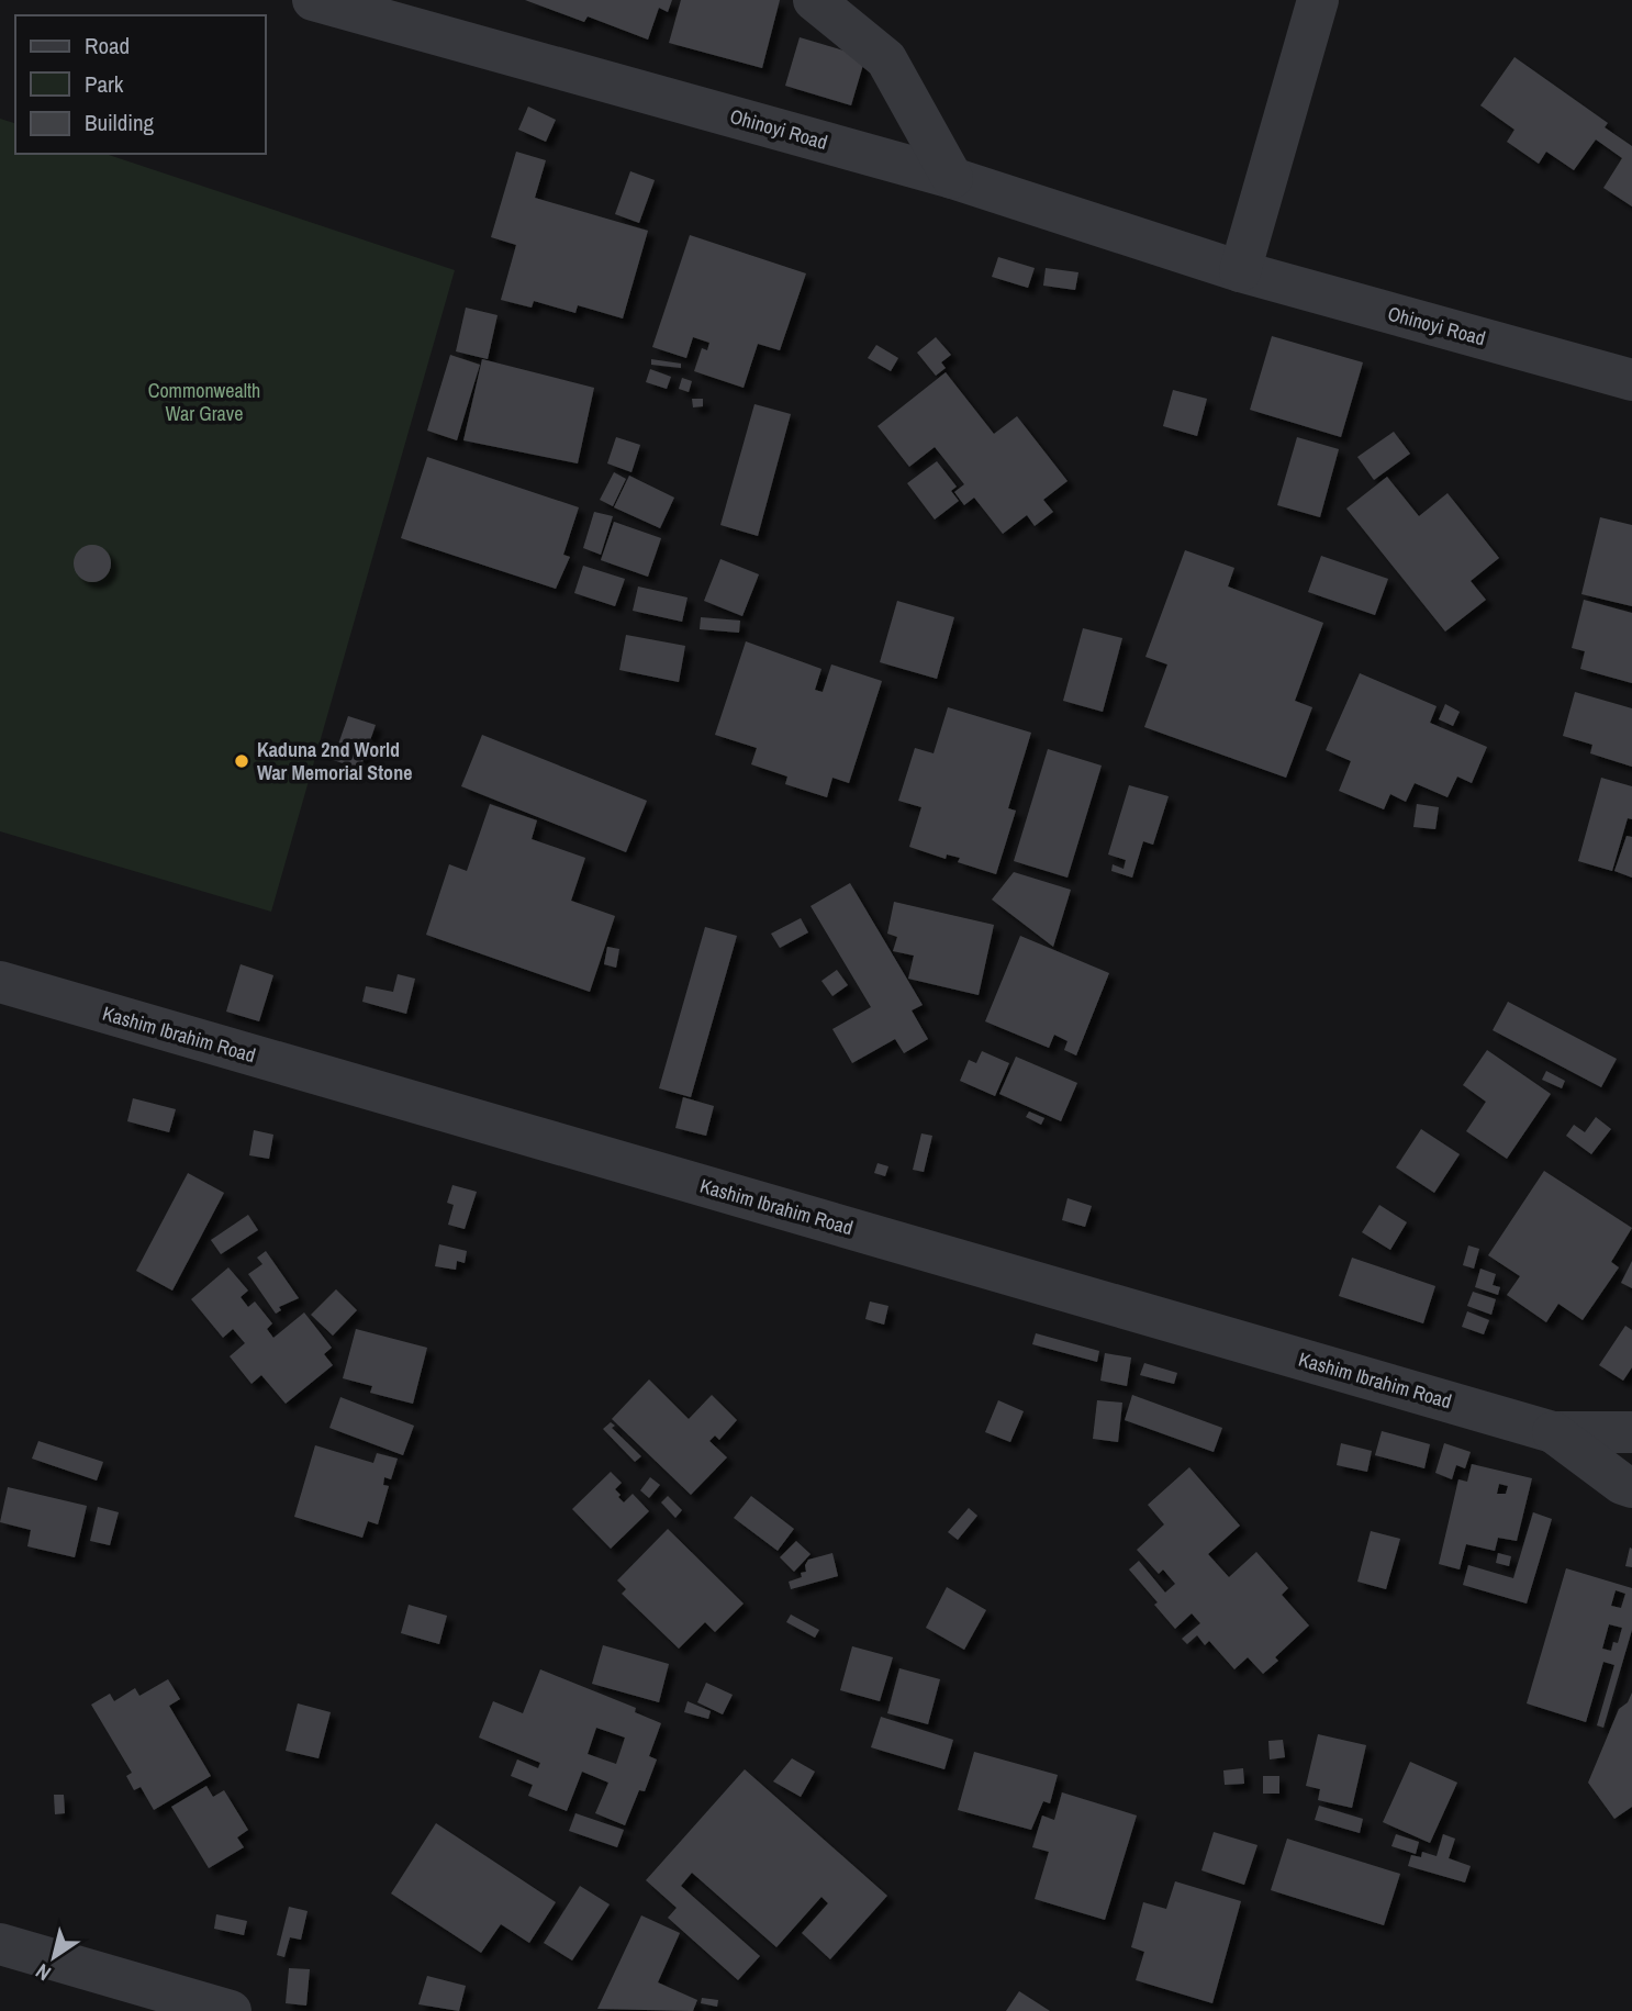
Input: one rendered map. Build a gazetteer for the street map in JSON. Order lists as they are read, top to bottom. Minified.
{"streets":{"street":["Ohinoyi Road","Kashim Ibrahim Road"]},"parks":["Commonwealth War Grave"],"places":["Kaduna 2nd World War Memorial Stone"],"legend":["Road","Park","Building"],"north":"bottom left"}
